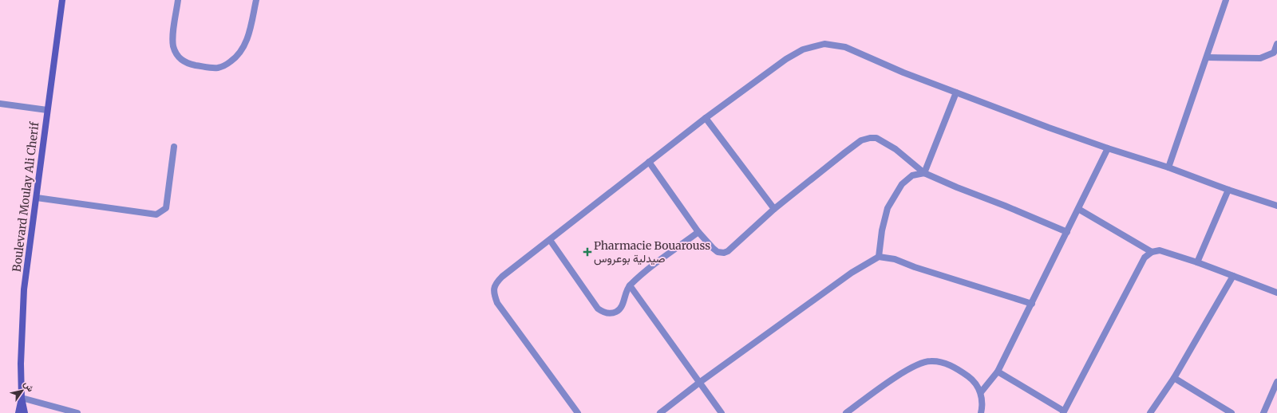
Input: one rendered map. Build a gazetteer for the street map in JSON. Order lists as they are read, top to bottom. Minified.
{"streets":{"main road":["Boulevard Moulay Ali Cherif"]},"places":{"health":["Pharmacie Bouarouss صيدلية بوعروس"]},"north":"top right"}
